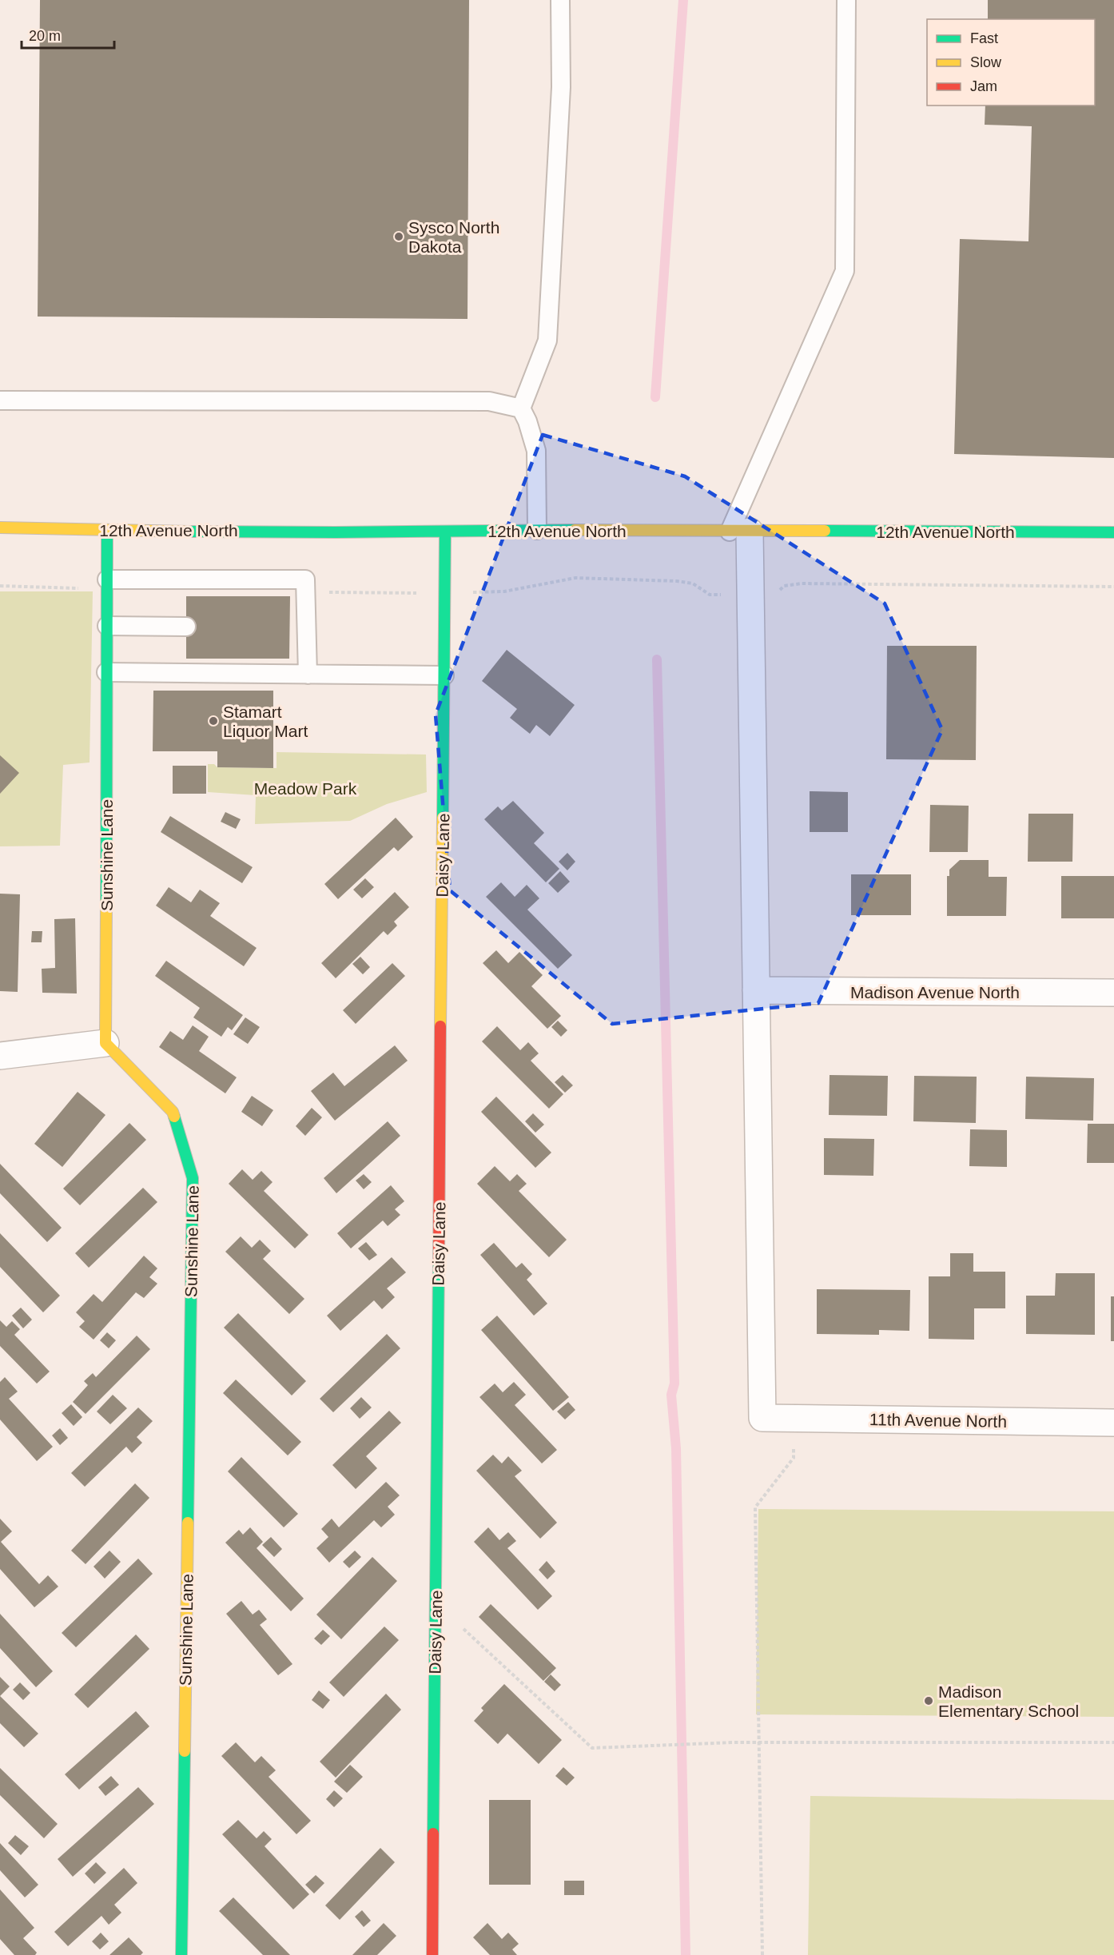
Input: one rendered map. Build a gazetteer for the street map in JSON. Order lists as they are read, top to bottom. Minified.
{"streets":{"street":["12th Avenue North","Sunshine Lane","Daisy Lane","Madison Avenue North","11th Avenue North"]},"crossings":[["12th Avenue North","Sunshine Lane"],["12th Avenue North","Daisy Lane"],["Madison Avenue North","11th Avenue North"]],"parks":["Meadow Park"],"places":["Sysco North Dakota","Stamart Liquor Mart","Madison Elementary School"],"legend":["Fast","Slow","Jam"],"scale_bar":"20 m"}
